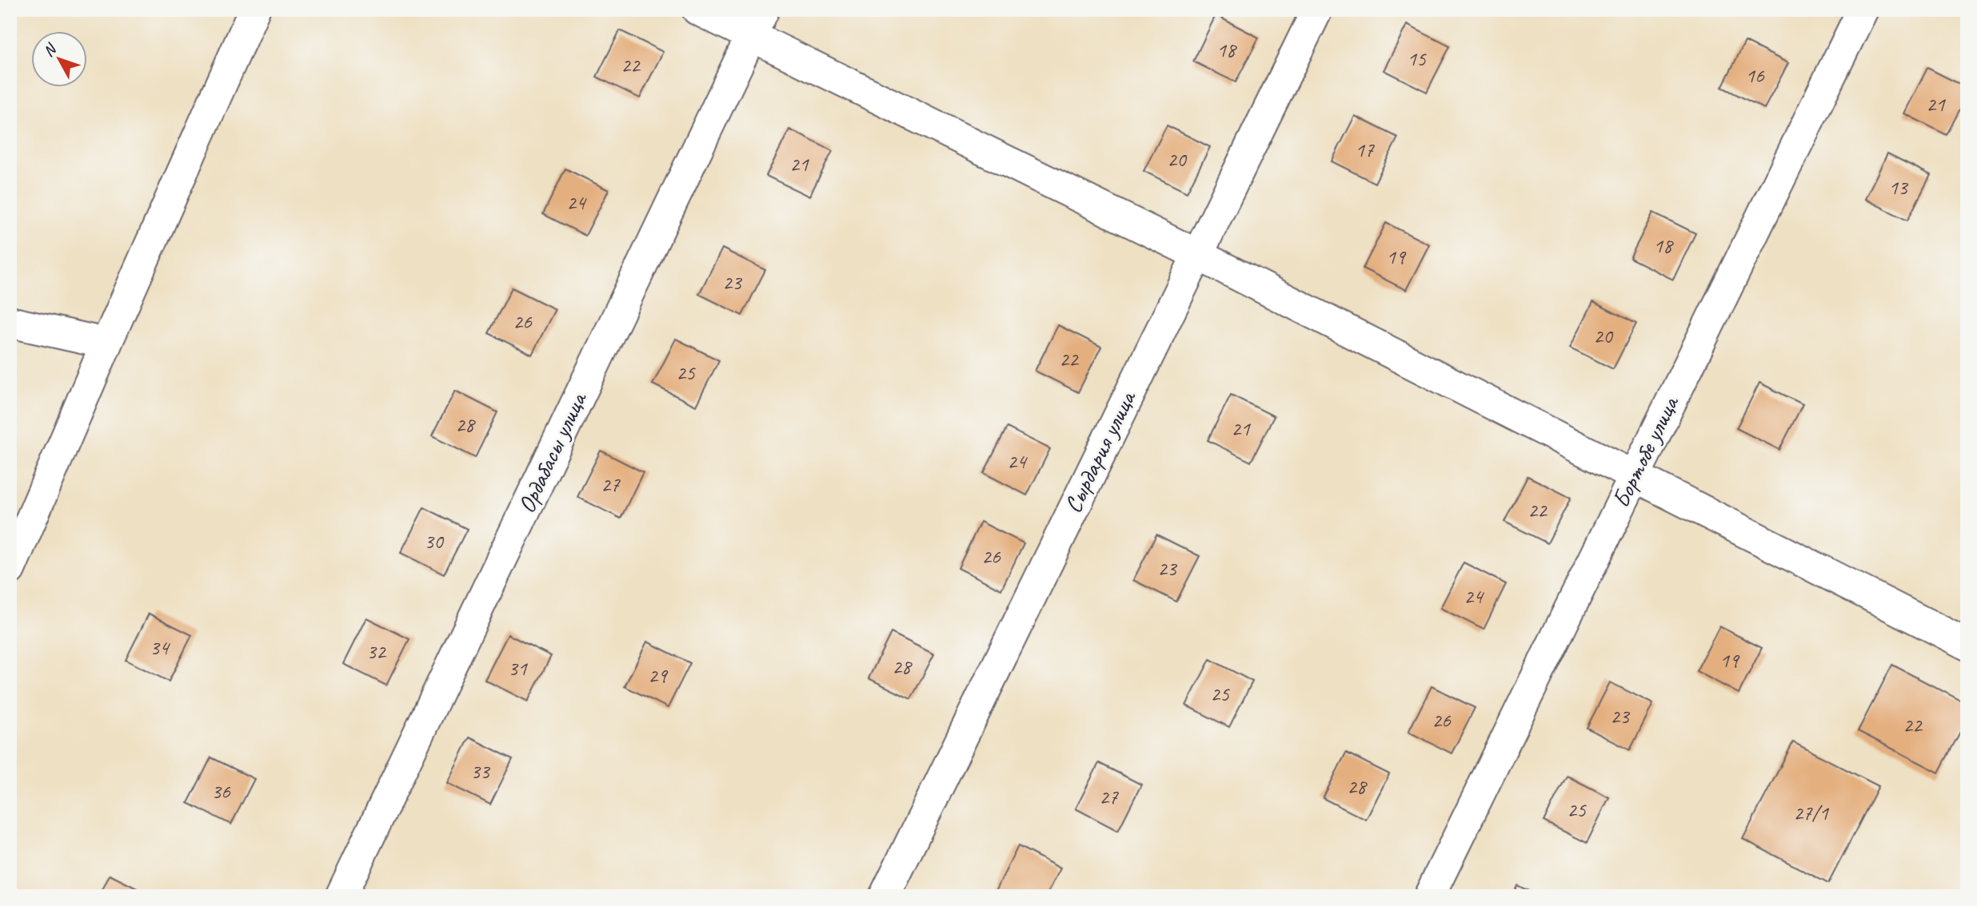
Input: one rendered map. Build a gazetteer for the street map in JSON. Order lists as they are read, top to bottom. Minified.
{"streets":{"street":["Сырдария улица","Бортобе улица","Ордабасы улица"]},"house_numbers":["18","15","22","16","21","17","20","21","13","24","18","19","23","26","20","22","25","28","21","24","27","22","30","26","23","24","34","32","19","28","31","29","25","23","26","22","33","28","36","27","25","27/1"],"north":"top left"}
